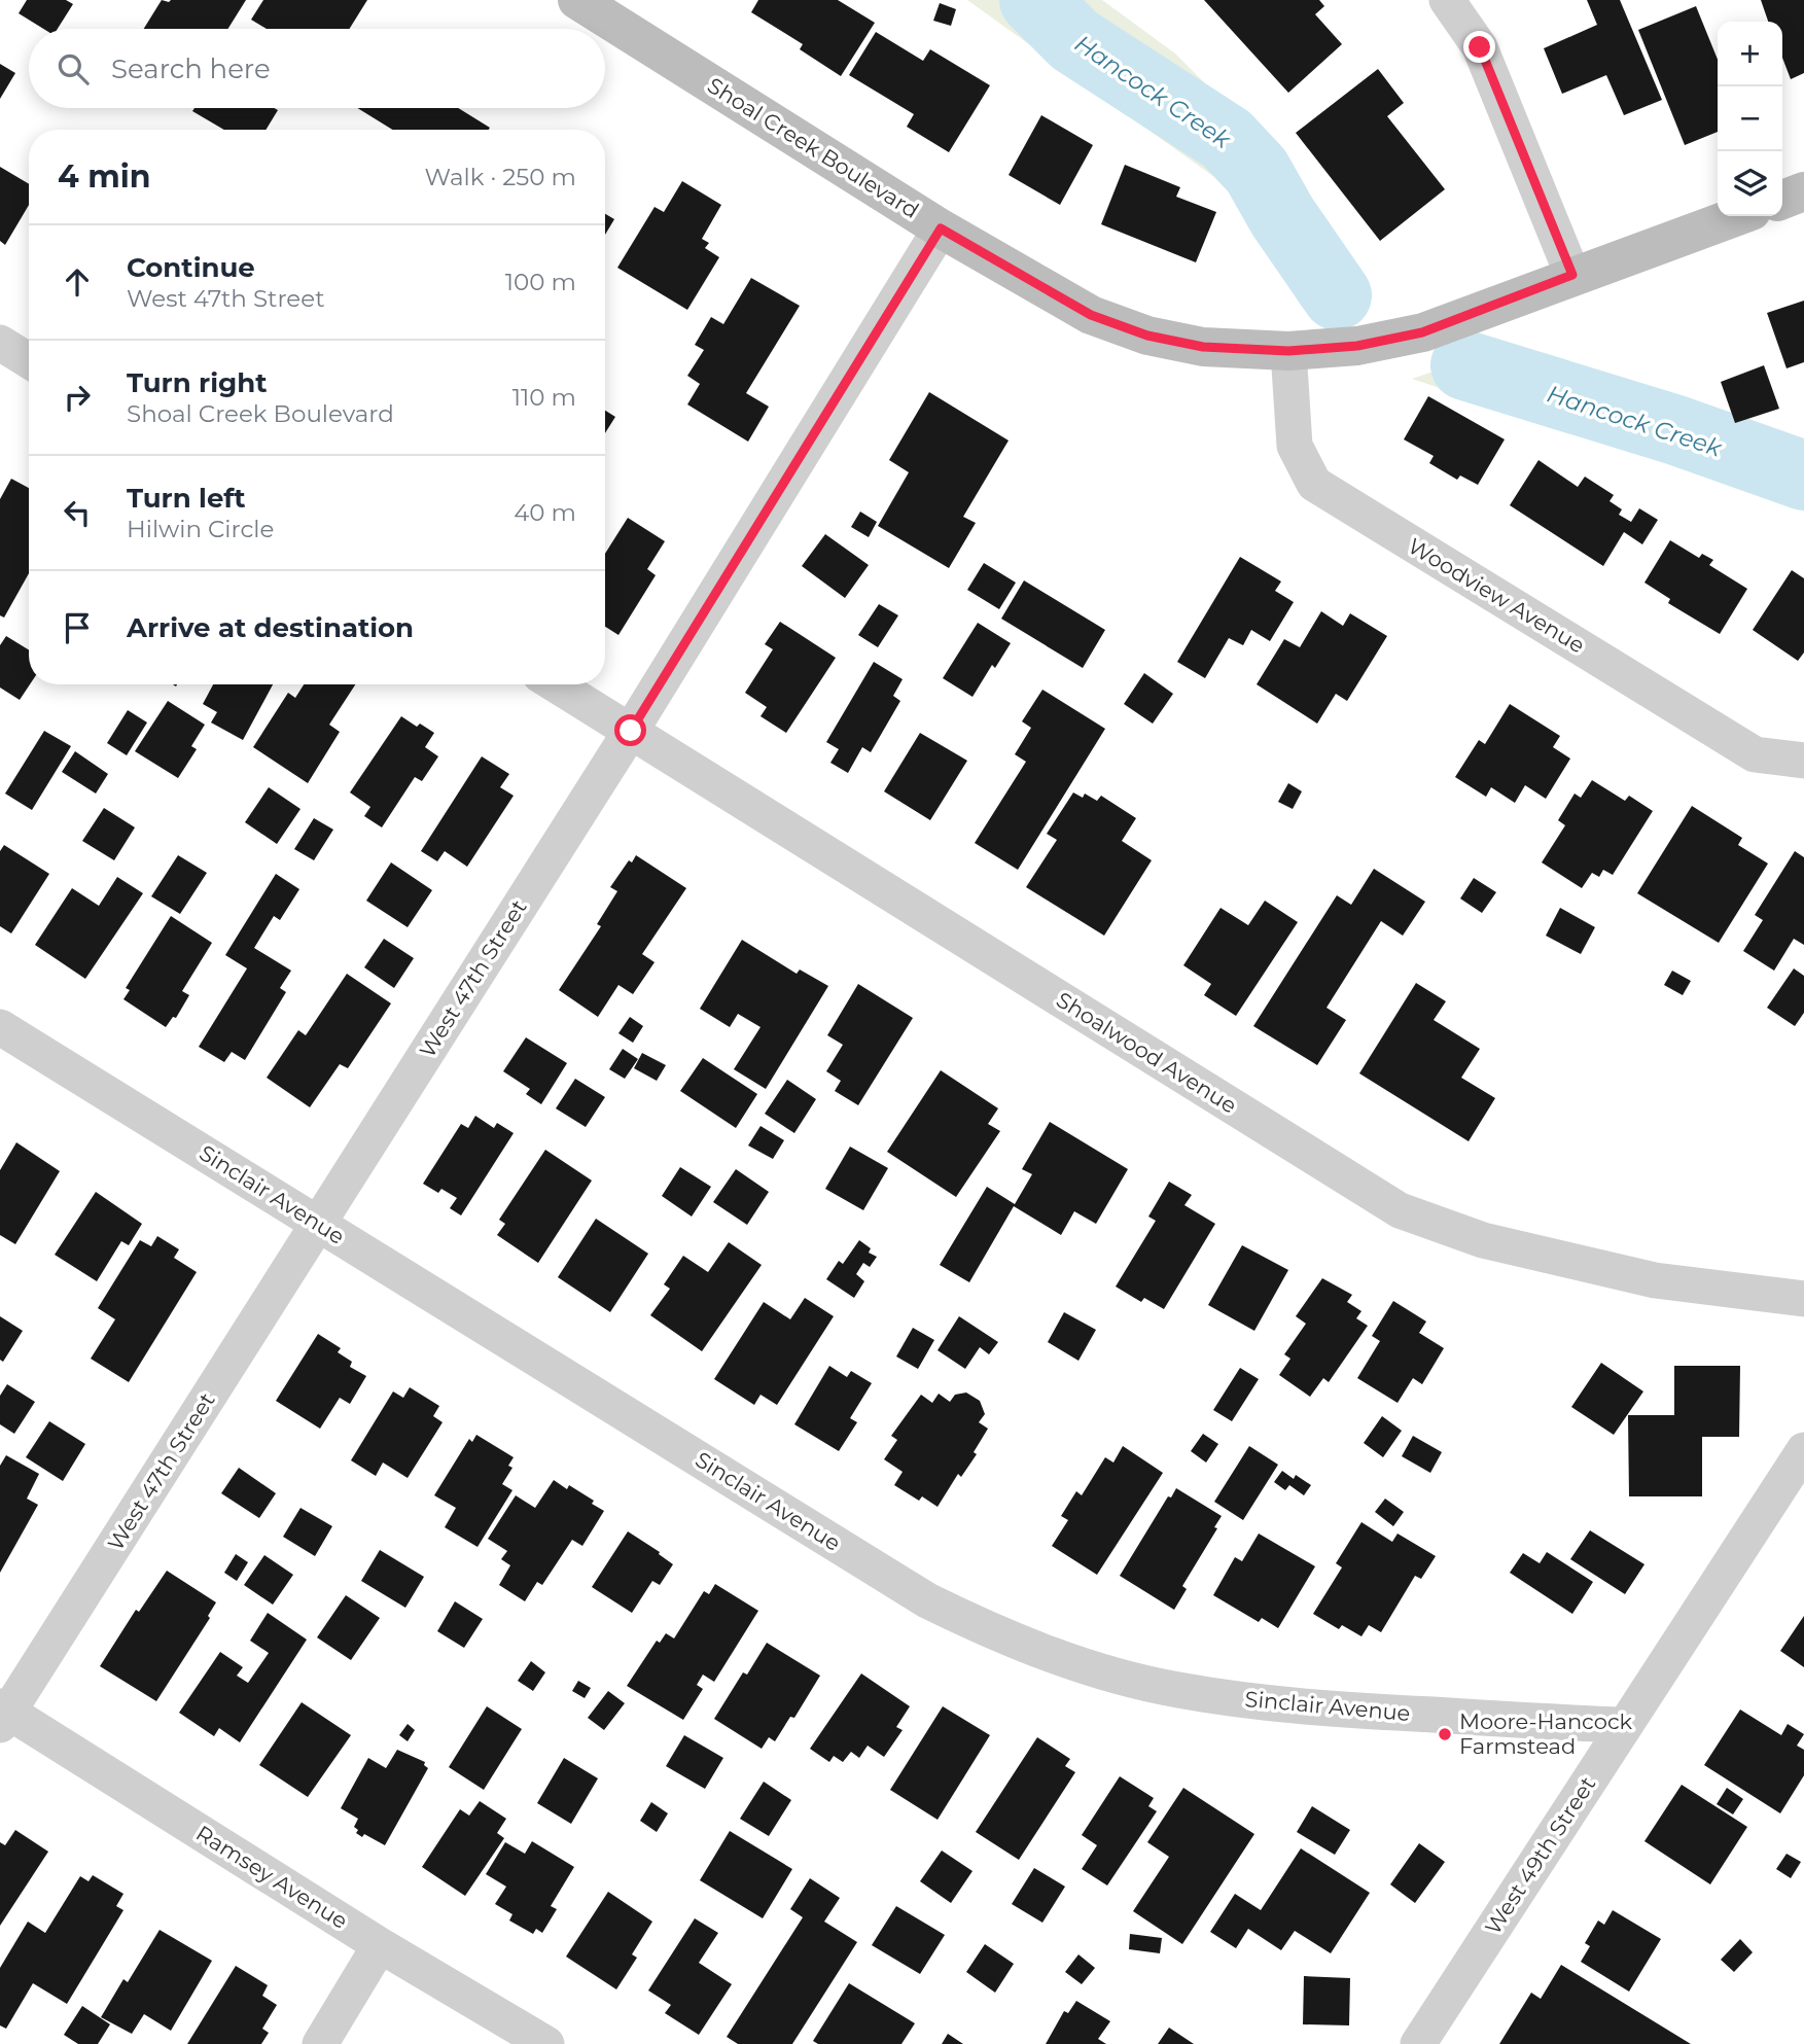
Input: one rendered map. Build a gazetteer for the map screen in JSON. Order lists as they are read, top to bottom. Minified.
{"streets":{"street":["Shoal Creek Boulevard","Woodview Avenue","West 47th Street","Shoalwood Avenue","Sinclair Avenue","West 49th Street","Ramsey Avenue"]},"crossings":[["Shoal Creek Boulevard","Woodview Avenue"],["Shoal Creek Boulevard","West 47th Street"],["West 47th Street","Shoalwood Avenue"],["West 47th Street","Sinclair Avenue"],["West 47th Street","Ramsey Avenue"],["Sinclair Avenue","West 49th Street"]],"water":["Hancock Creek"],"places":["Moore-Hancock Farmstead"],"page":{"map_buttons":["+","−"],"search":"Search here","heading":["4 min","Walk · 250 m"],"list":[["Continue","West 47th Street","100 m"],["Turn right","Shoal Creek Boulevard","110 m"],["Turn left","Hilwin Circle","40 m"],"Arrive at destination"]}}
